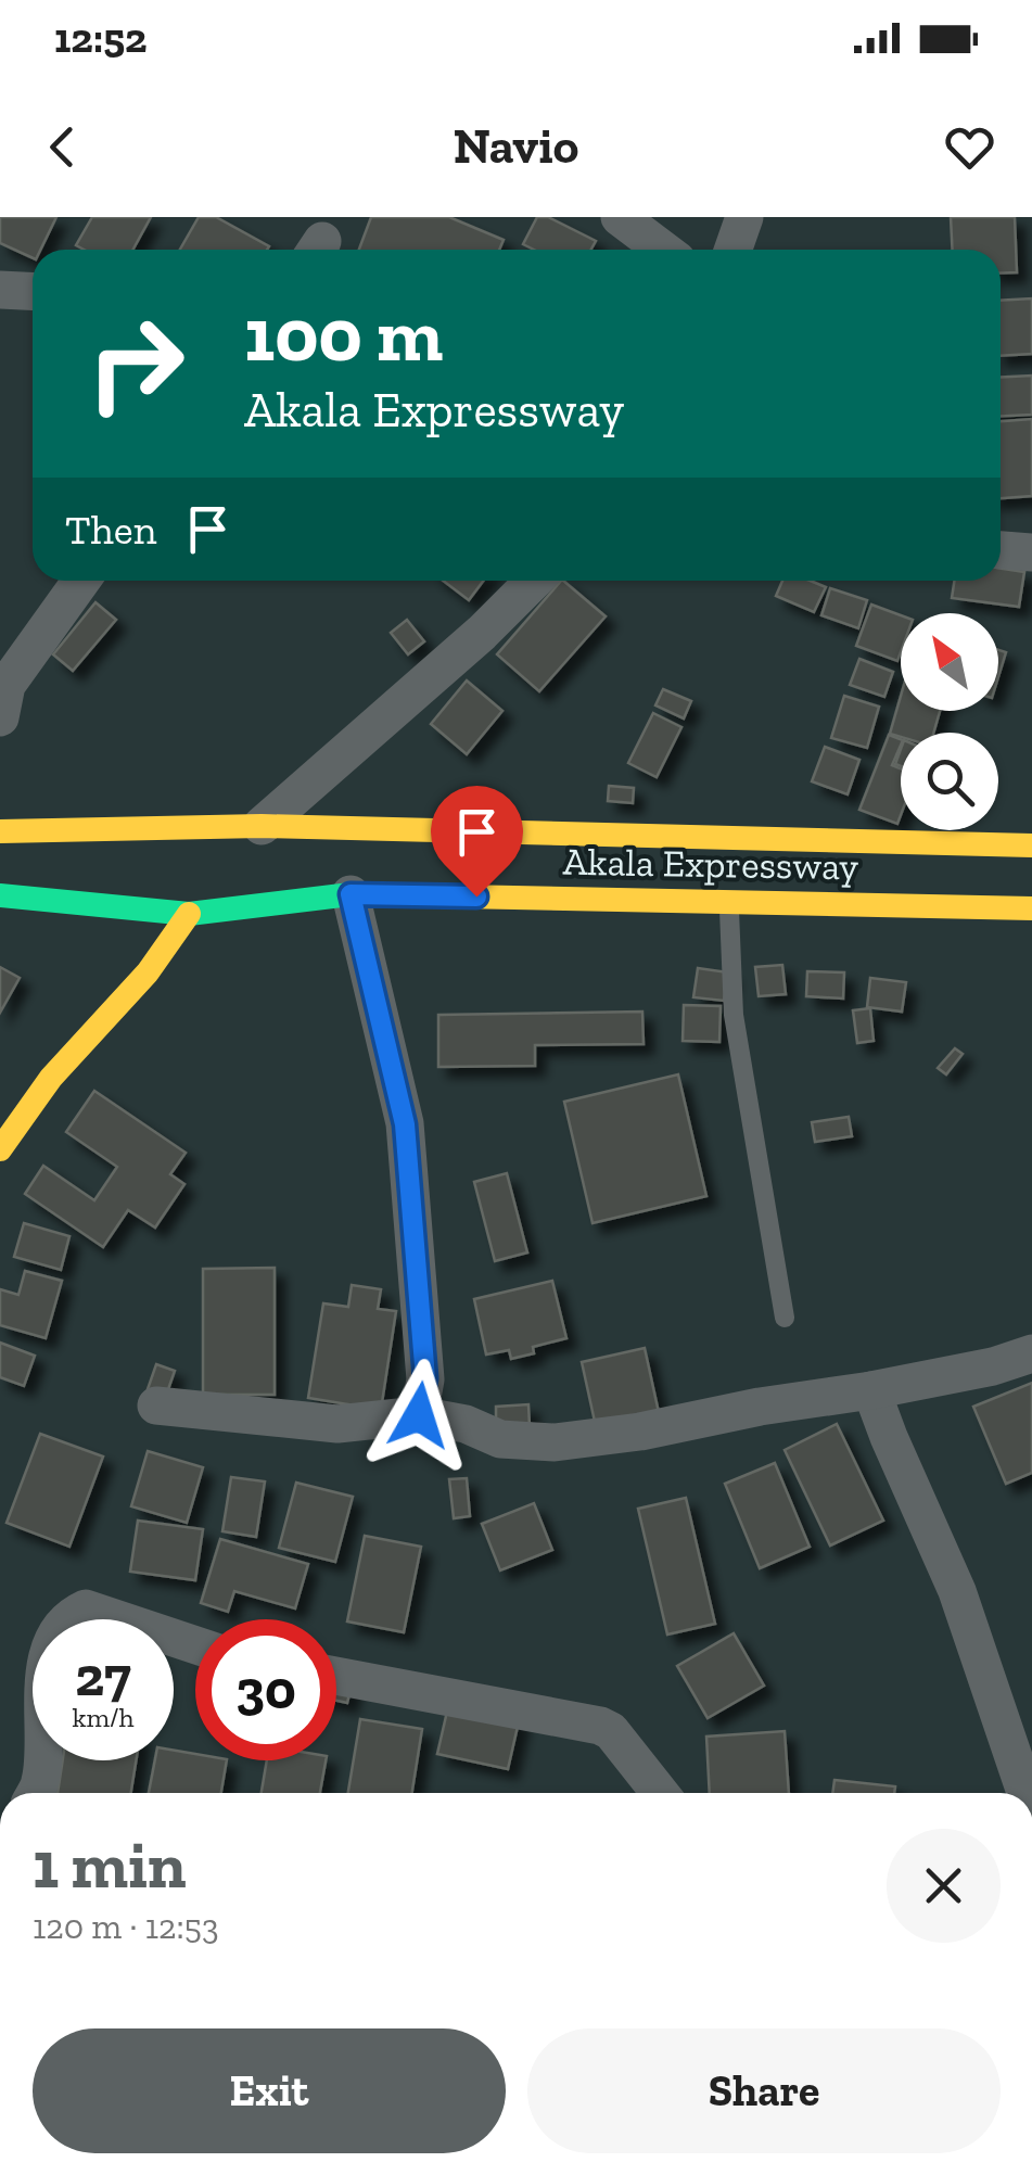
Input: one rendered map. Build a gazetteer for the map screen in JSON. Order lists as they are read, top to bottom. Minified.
{"streets":{"main road":["Akala Expressway"]},"north":"top left","page":{"status":"12:52","header":"Navio","turn":["100 m","Akala Expressway"],"then":"Then","speed":"27 km/h","limit":"30","heading":["1 min","120 m · 12:53"],"buttons":["Exit","Share"]}}
